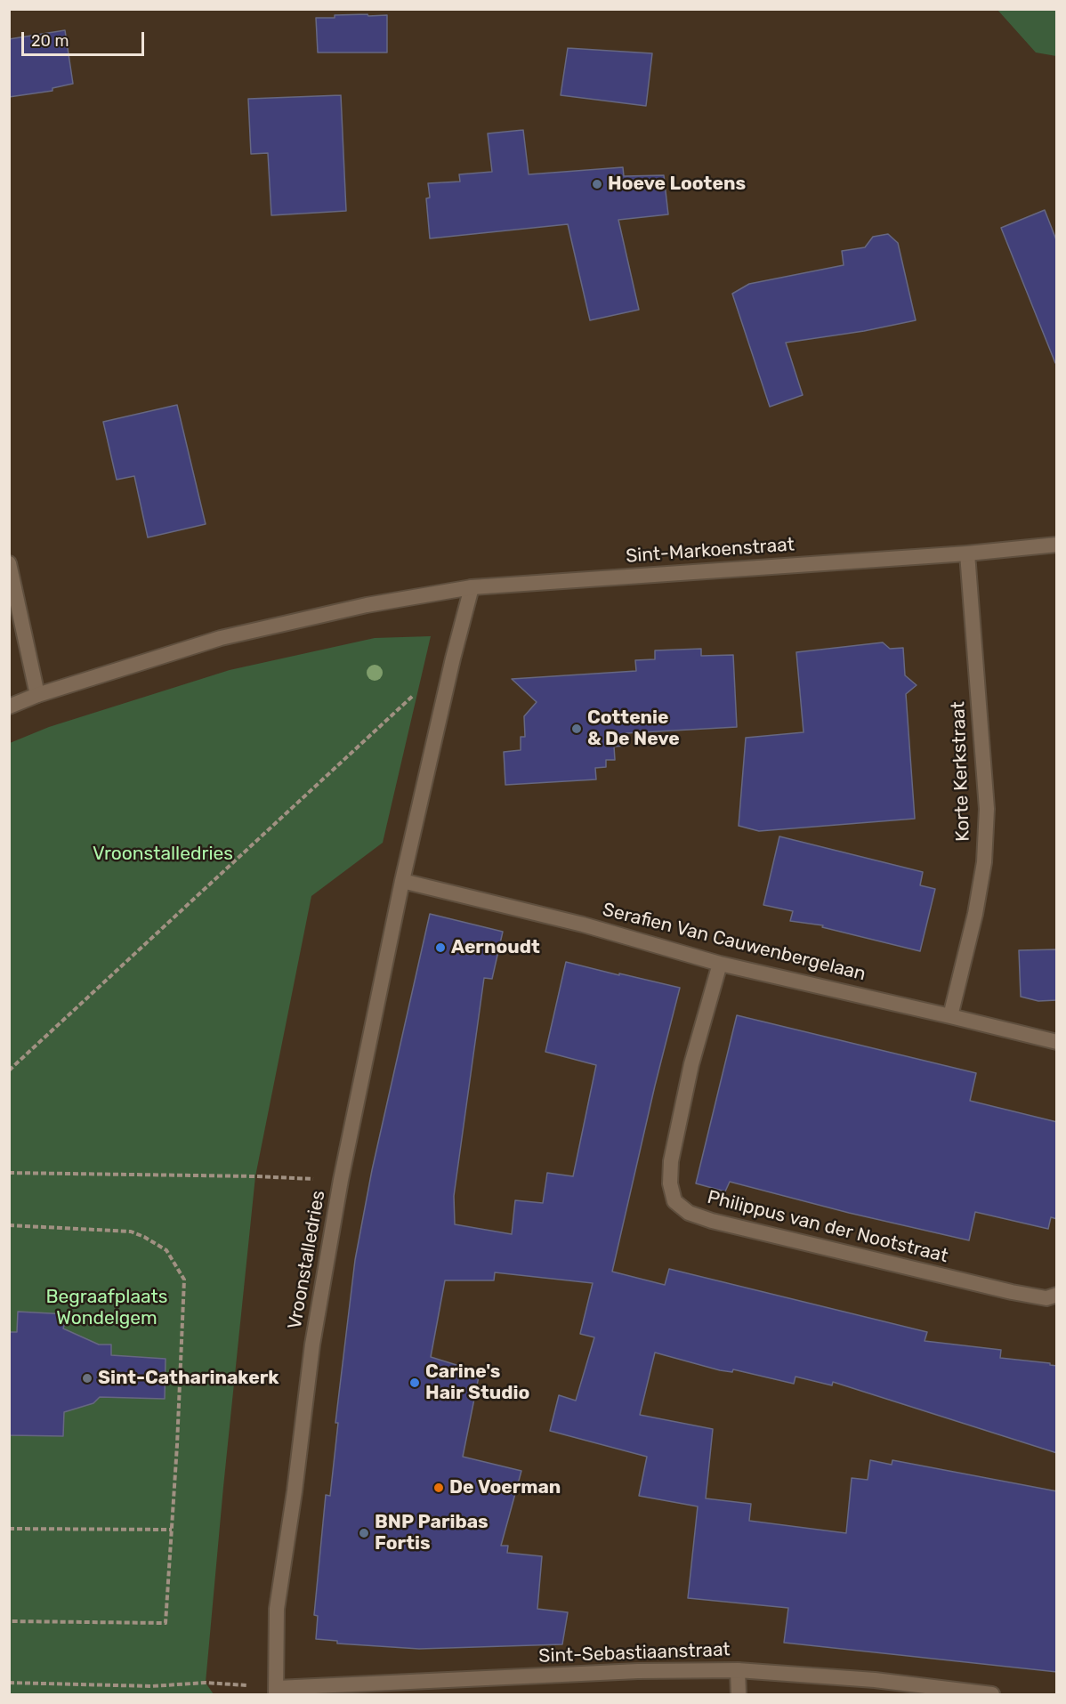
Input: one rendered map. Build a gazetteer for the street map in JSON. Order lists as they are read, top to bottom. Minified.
{"streets":{"street":["Sint-Markoenstraat","Korte Kerkstraat","Serafien Van Cauwenbergelaan","Philippus van der Nootstraat","Vroonstalledries","Sint-Sebastiaanstraat"]},"crossings":[["Sint-Markoenstraat","Korte Kerkstraat"],["Sint-Markoenstraat","Vroonstalledries"],["Korte Kerkstraat","Serafien Van Cauwenbergelaan"],["Serafien Van Cauwenbergelaan","Philippus van der Nootstraat"],["Serafien Van Cauwenbergelaan","Vroonstalledries"],["Vroonstalledries","Sint-Sebastiaanstraat"]],"parks":["Vroonstalledries","Begraafplaats Wondelgem"],"places":["Hoeve Lootens","Cottenie & De Neve","Aernoudt","Sint-Catharinakerk","Carine's Hair Studio","De Voerman","BNP Paribas Fortis"],"scale_bar":"20 m"}
